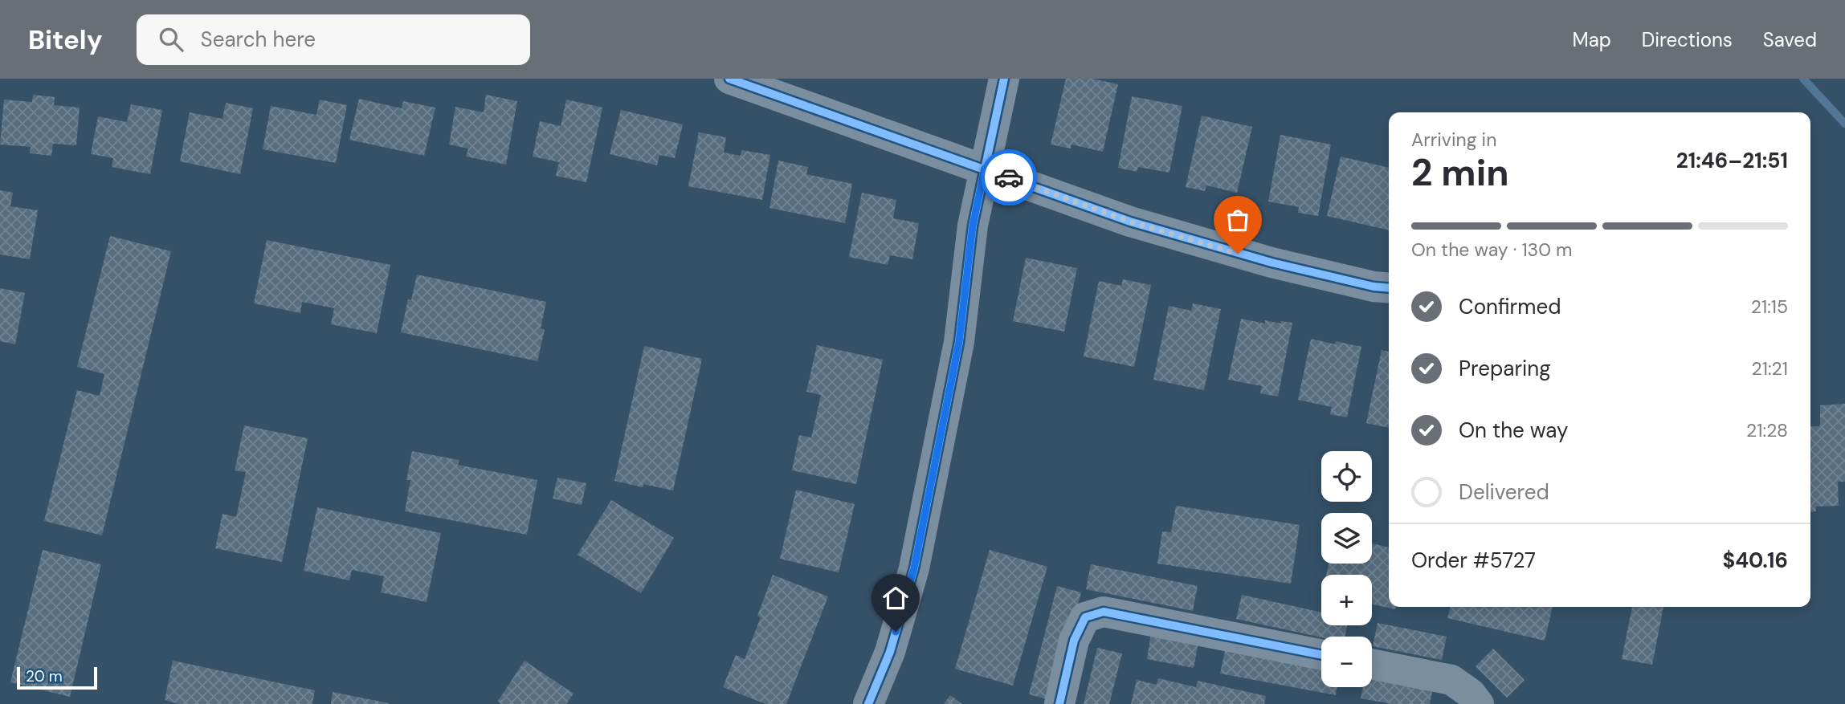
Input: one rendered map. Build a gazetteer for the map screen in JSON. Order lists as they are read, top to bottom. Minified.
{"scale_bar":"20 m","page":{"header":"Bitely","search":"Search here","nav":["Map","Directions","Saved"],"heading":["2 min","Arriving in","21:46–21:51"],"panel":["Order #5727","$40.16"],"bar":"On the way · 130 m","list":[["Confirmed","21:15"],["Preparing","21:21"],["On the way","21:28"],"Delivered"],"map_buttons":["+","−"],"scale":"20 m"}}
